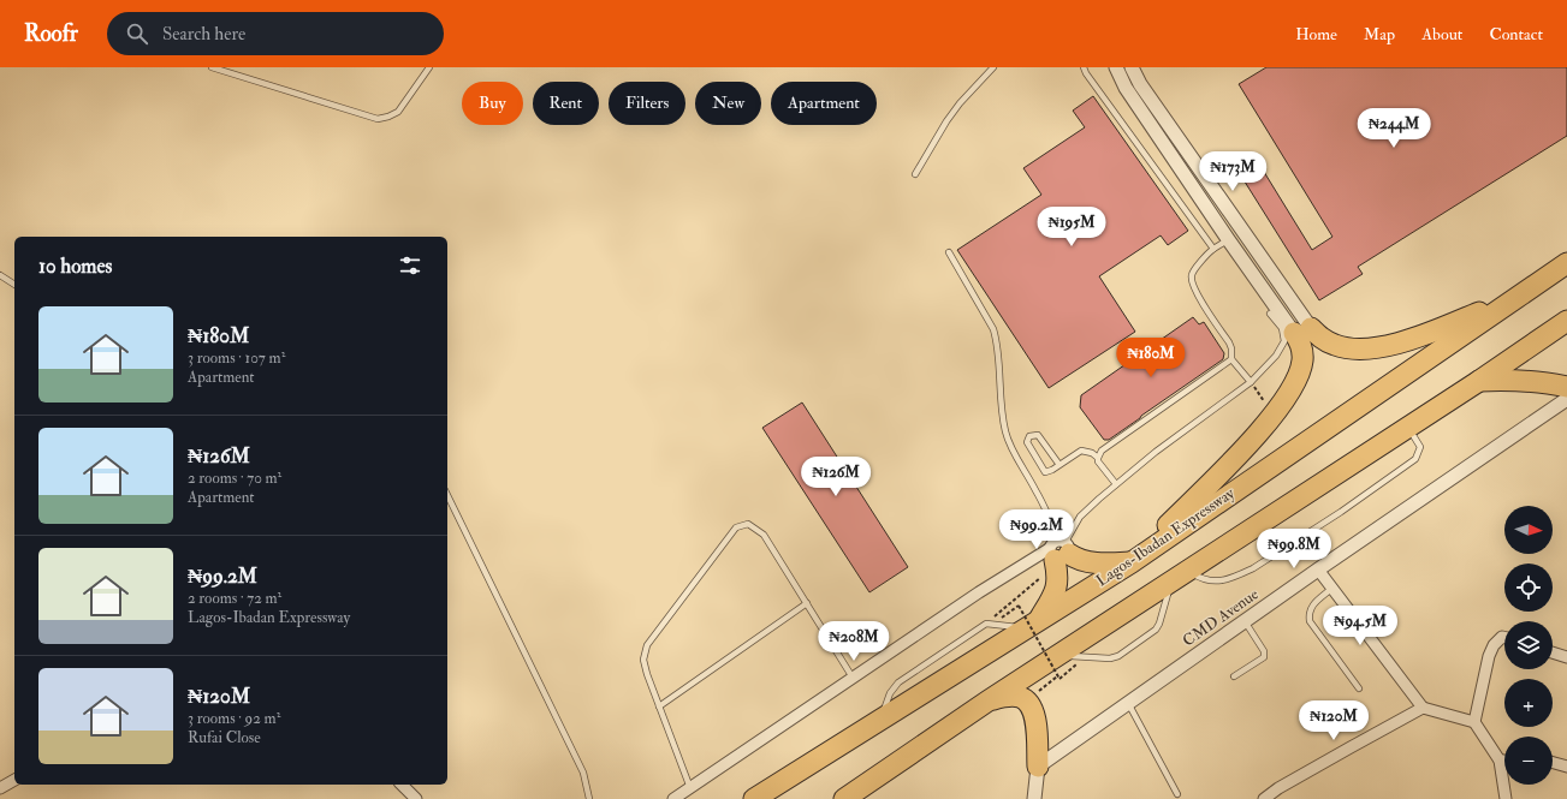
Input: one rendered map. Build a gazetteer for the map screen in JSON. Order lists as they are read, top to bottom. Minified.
{"streets":{"highway":["Lagos-Ibadan Expressway"],"street":["CMD Avenue"]},"north":"right","page":{"header":"Roofr","search":"Search here","nav":["Home","Map","About","Contact"],"chip":["Buy","Rent","Filters","New","Apartment"],"price":["₦244M","₦173M","₦195M","₦180M","₦126M","₦99.2M","₦99.8M","₦94.5M","₦208M","₦120M"],"heading":"10 homes","list":[{"name":"₦180M","note":"3 rooms · 107 m² · Apartment"},{"name":"₦126M","note":"2 rooms · 70 m² · Apartment"},{"name":"₦99.2M","note":"2 rooms · 72 m² · Lagos-Ibadan Expressway"},{"name":"₦120M","note":"3 rooms · 92 m² · Rufai Close"}],"map_buttons":["+","−"]}}
